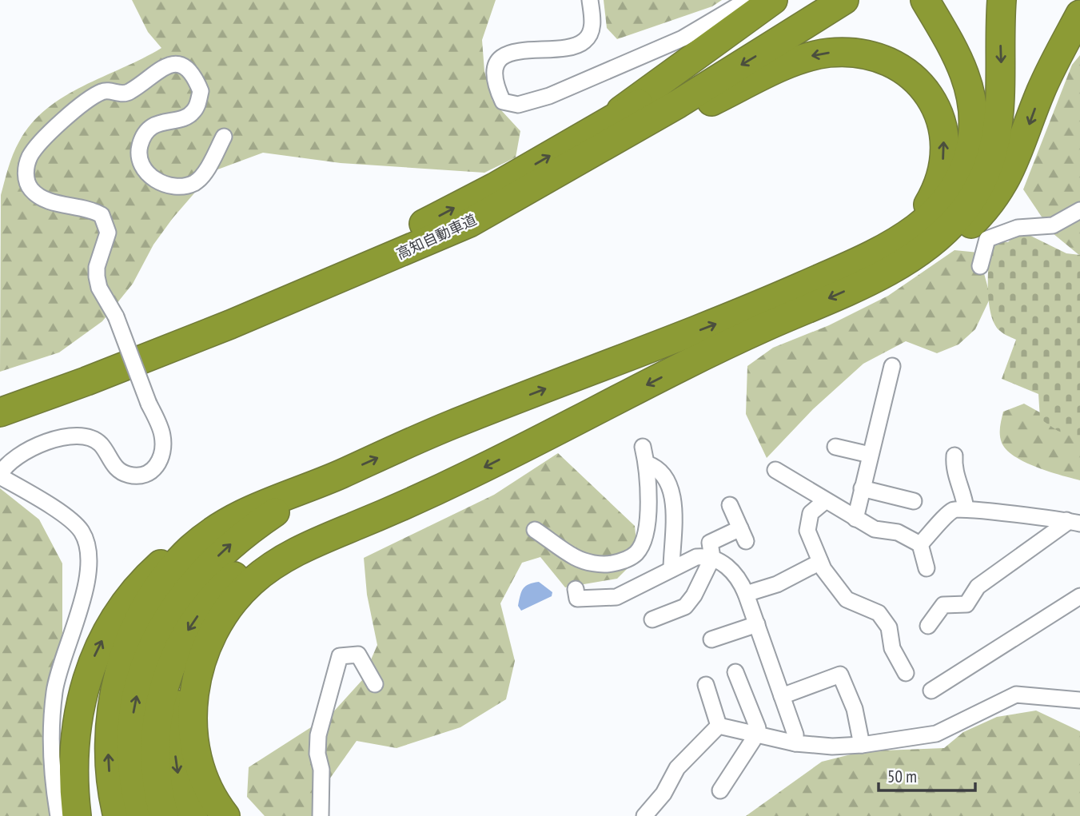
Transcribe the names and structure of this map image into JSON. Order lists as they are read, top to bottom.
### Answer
{
  "streets": {
    "highway": ["高知自動車道"]
  },
  "scale_bar": "50 m"
}
